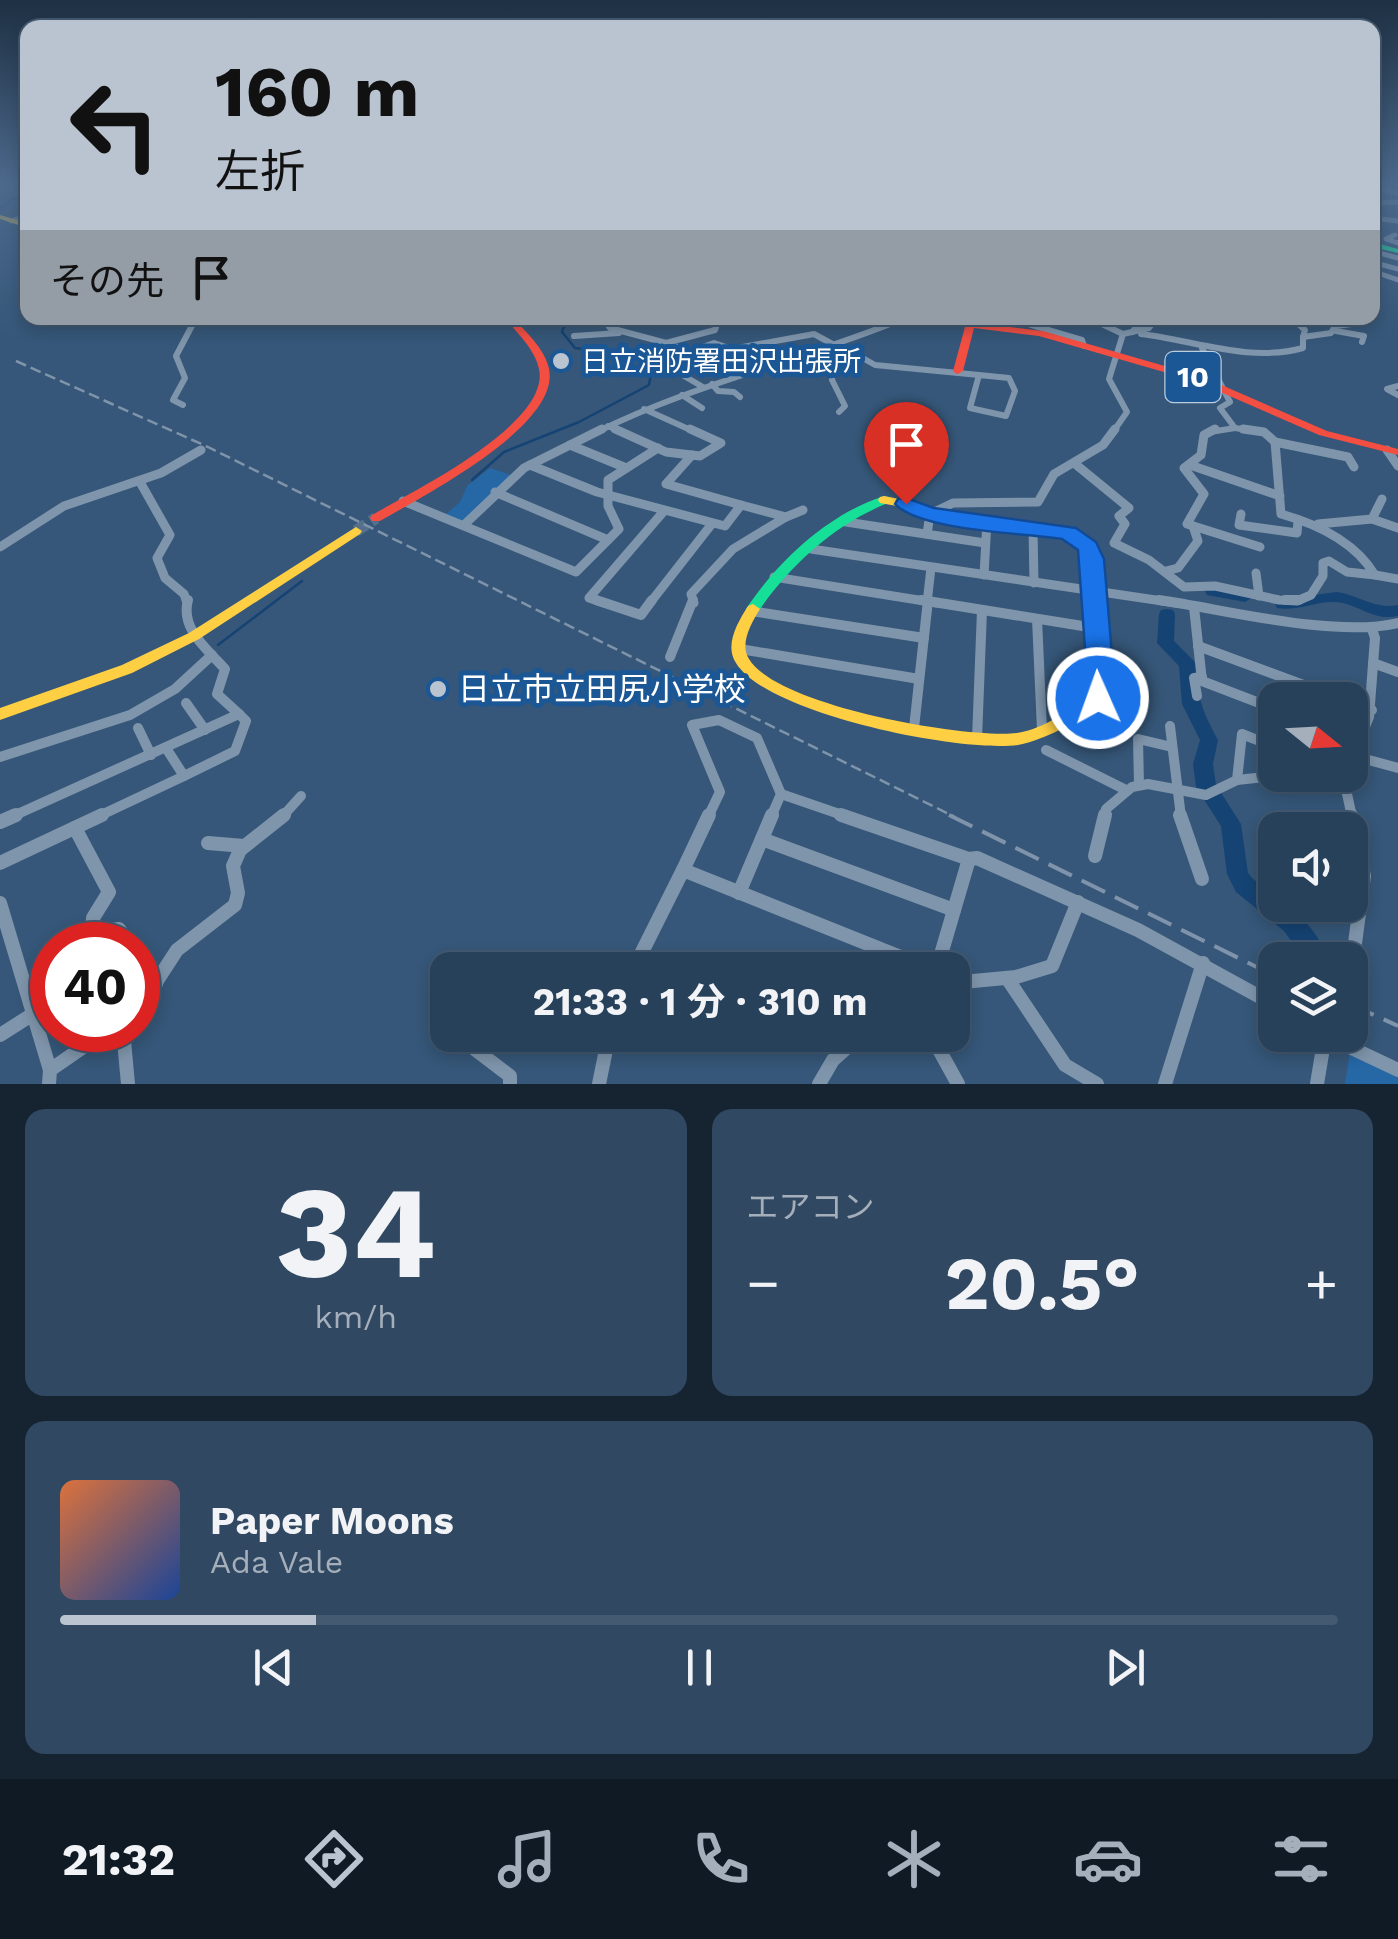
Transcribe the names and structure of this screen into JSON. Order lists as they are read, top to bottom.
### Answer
{
  "streets": {
    "street": ["10"]
  },
  "places": ["日立消防署田沢出張所", "日立市立田尻小学校"],
  "north": "right",
  "page": {
    "turn": ["160 m", "左折"],
    "then": "その先",
    "limit": "40",
    "trip": "21:33 · 1 分 · 310 m",
    "tile": [
      ["34", "km/h"],
      "エアコン"
    ],
    "heat": ["−", "20.5°", "+"],
    "song": ["Paper Moons", "Ada Vale"],
    "tabs": "21:32"
  }
}
